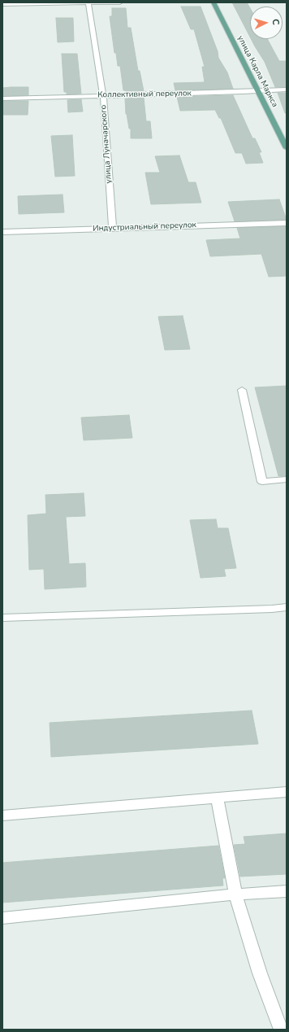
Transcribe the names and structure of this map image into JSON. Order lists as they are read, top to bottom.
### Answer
{
  "streets": {
    "main road": ["улица Карла Маркса"],
    "street": ["Коллективный переулок", "улица Луначарского", "Индустриальный переулок"]
  },
  "crossings": [
    ["улица Карла Маркса", "Коллективный переулок"],
    ["Коллективный переулок", "улица Луначарского"],
    ["улица Луначарского", "Индустриальный переулок"]
  ],
  "north": "right"
}
